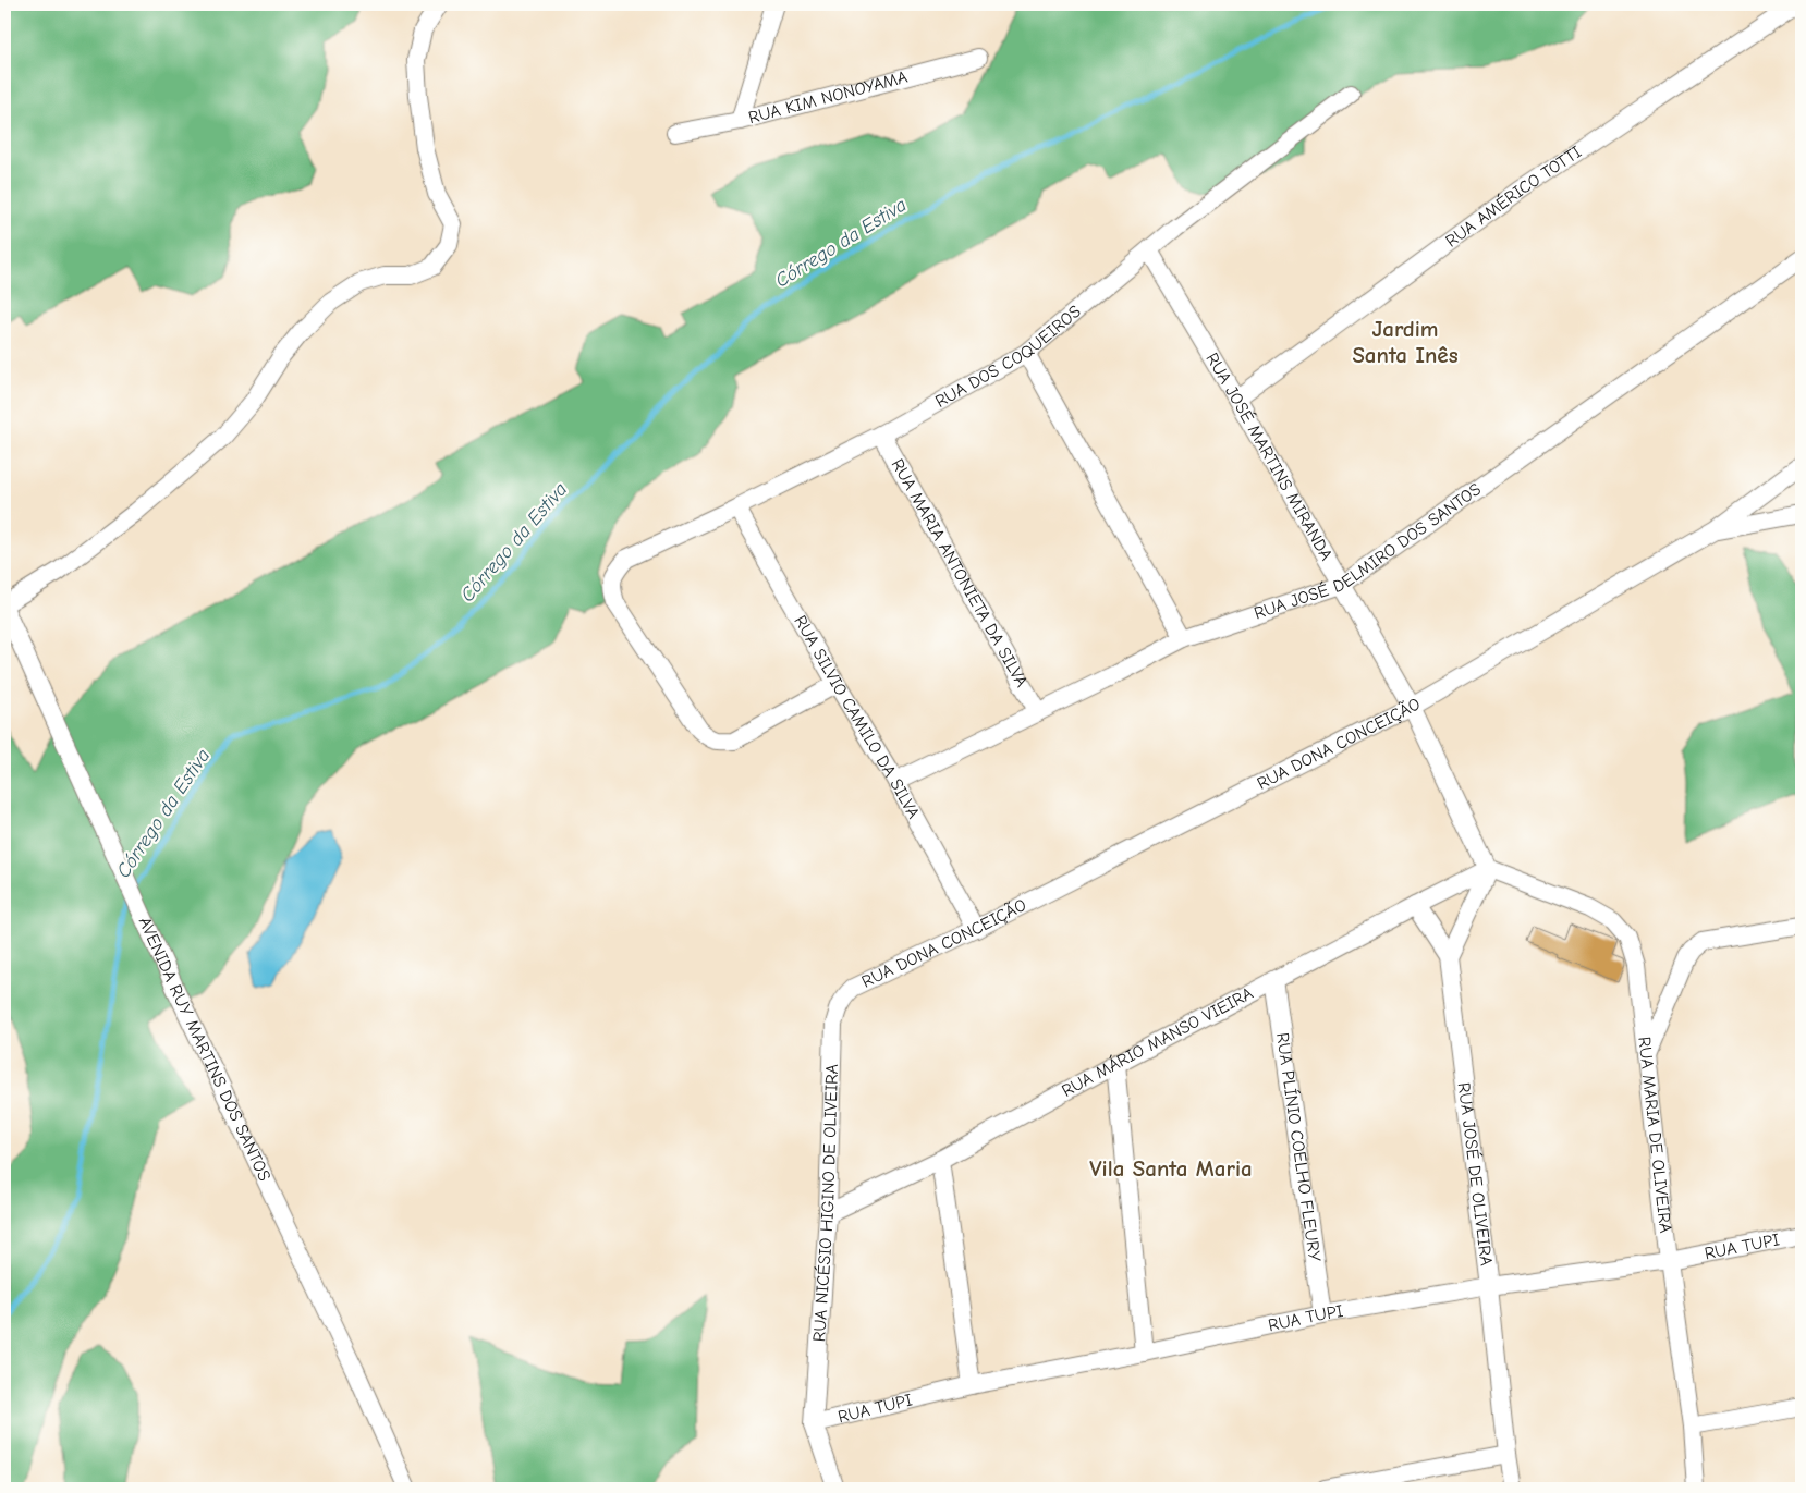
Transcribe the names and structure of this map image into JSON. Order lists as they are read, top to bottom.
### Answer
{
  "streets": {
    "street": [
      "RUA KIM NONOYAMA",
      "RUA AMÉRICO TOTTI",
      "RUA DOS COQUEIROS",
      "RUA JOSÉ MARTINS MIRANDA",
      "RUA JOSÉ DELMIRO DOS SANTOS",
      "RUA MARIA ANTONIETA DA SILVA",
      "RUA SILVIO CAMILO DA SILVA",
      "RUA DONA CONCEIÇÃO",
      "RUA MÁRIO MANSO VIEIRA",
      "AVENIDA RUY MARTINS DOS SANTOS",
      "RUA MARIA DE OLIVEIRA",
      "RUA PLÍNIO COELHO FLEURY",
      "RUA JOSÉ DE OLIVEIRA",
      "RUA NICÉSIO HIGINO DE OLIVEIRA",
      "RUA TUPI"
    ]
  },
  "crossings": [
    ["RUA AMÉRICO TOTTI", "RUA JOSÉ MARTINS MIRANDA"],
    ["RUA DOS COQUEIROS", "RUA JOSÉ MARTINS MIRANDA"],
    ["RUA DOS COQUEIROS", "RUA MARIA ANTONIETA DA SILVA"],
    ["RUA DOS COQUEIROS", "RUA SILVIO CAMILO DA SILVA"],
    ["RUA JOSÉ MARTINS MIRANDA", "RUA JOSÉ DELMIRO DOS SANTOS"],
    ["RUA JOSÉ MARTINS MIRANDA", "RUA DONA CONCEIÇÃO"],
    ["RUA JOSÉ MARTINS MIRANDA", "RUA MÁRIO MANSO VIEIRA"],
    ["RUA JOSÉ MARTINS MIRANDA", "RUA MARIA DE OLIVEIRA"],
    ["RUA JOSÉ DELMIRO DOS SANTOS", "RUA MARIA ANTONIETA DA SILVA"],
    ["RUA JOSÉ DELMIRO DOS SANTOS", "RUA SILVIO CAMILO DA SILVA"],
    ["RUA SILVIO CAMILO DA SILVA", "RUA DONA CONCEIÇÃO"],
    ["RUA DONA CONCEIÇÃO", "RUA NICÉSIO HIGINO DE OLIVEIRA"],
    ["RUA MÁRIO MANSO VIEIRA", "RUA MARIA DE OLIVEIRA"],
    ["RUA MÁRIO MANSO VIEIRA", "RUA PLÍNIO COELHO FLEURY"],
    ["RUA MÁRIO MANSO VIEIRA", "RUA NICÉSIO HIGINO DE OLIVEIRA"],
    ["RUA MARIA DE OLIVEIRA", "RUA TUPI"],
    ["RUA PLÍNIO COELHO FLEURY", "RUA TUPI"],
    ["RUA JOSÉ DE OLIVEIRA", "RUA TUPI"],
    ["RUA NICÉSIO HIGINO DE OLIVEIRA", "RUA TUPI"]
  ],
  "districts": ["Jardim Santa Inês", "Vila Santa Maria"],
  "water": ["Córrego da Estiva"]
}
